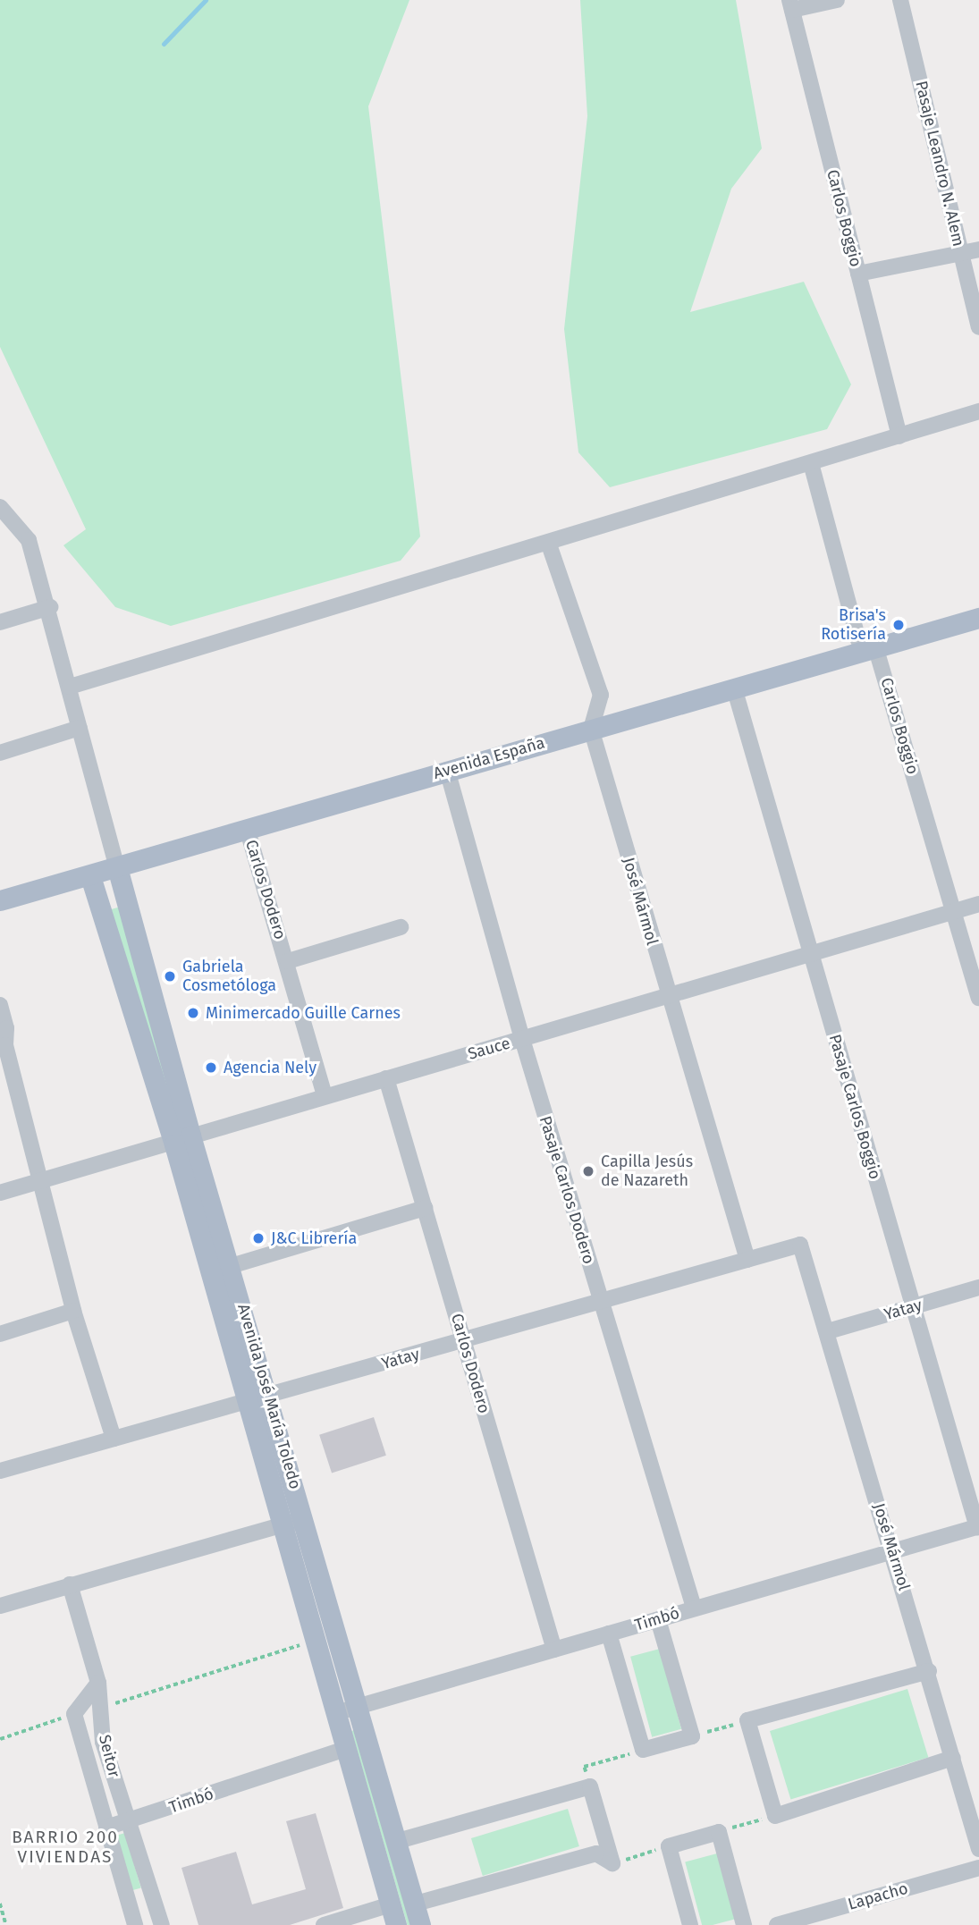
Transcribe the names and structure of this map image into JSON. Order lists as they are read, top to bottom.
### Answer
{
  "streets": {
    "main road": ["Avenida España", "Avenida José María Toledo"],
    "street": [
      "Pasaje Leandro N. Alem",
      "Carlos Boggio",
      "Carlos Dodero",
      "José Mármol",
      "Sauce",
      "Pasaje Carlos Boggio",
      "Pasaje Carlos Dodero",
      "Yatay",
      "Timbó",
      "Seitor",
      "Lapacho"
    ]
  },
  "crossings": [
    ["Carlos Boggio", "Avenida España"],
    ["Carlos Boggio", "Sauce"],
    ["Avenida España", "Carlos Dodero"],
    ["Avenida España", "José Mármol"],
    ["Avenida España", "Pasaje Carlos Boggio"],
    ["Avenida España", "Pasaje Carlos Dodero"],
    ["Avenida España", "Avenida José María Toledo"],
    ["Carlos Dodero", "Sauce"],
    ["Carlos Dodero", "Yatay"],
    ["Carlos Dodero", "Timbó"],
    ["José Mármol", "Sauce"],
    ["José Mármol", "Yatay"],
    ["José Mármol", "Timbó"],
    ["Sauce", "Pasaje Carlos Boggio"],
    ["Sauce", "Pasaje Carlos Dodero"],
    ["Sauce", "Avenida José María Toledo"],
    ["Pasaje Carlos Boggio", "Yatay"],
    ["Pasaje Carlos Boggio", "Timbó"],
    ["Pasaje Carlos Dodero", "Yatay"],
    ["Pasaje Carlos Dodero", "Timbó"],
    ["Yatay", "Avenida José María Toledo"],
    ["Avenida José María Toledo", "Timbó"],
    ["Timbó", "Seitor"]
  ],
  "districts": ["BARRIO 200 VIVIENDAS"],
  "places": [
    "Brisa's Rotisería",
    "Gabriela Cosmetóloga",
    "Minimercado Guille Carnes",
    "Agencia Nely",
    "Capilla Jesús de Nazareth",
    "J&C Librería"
  ]
}
